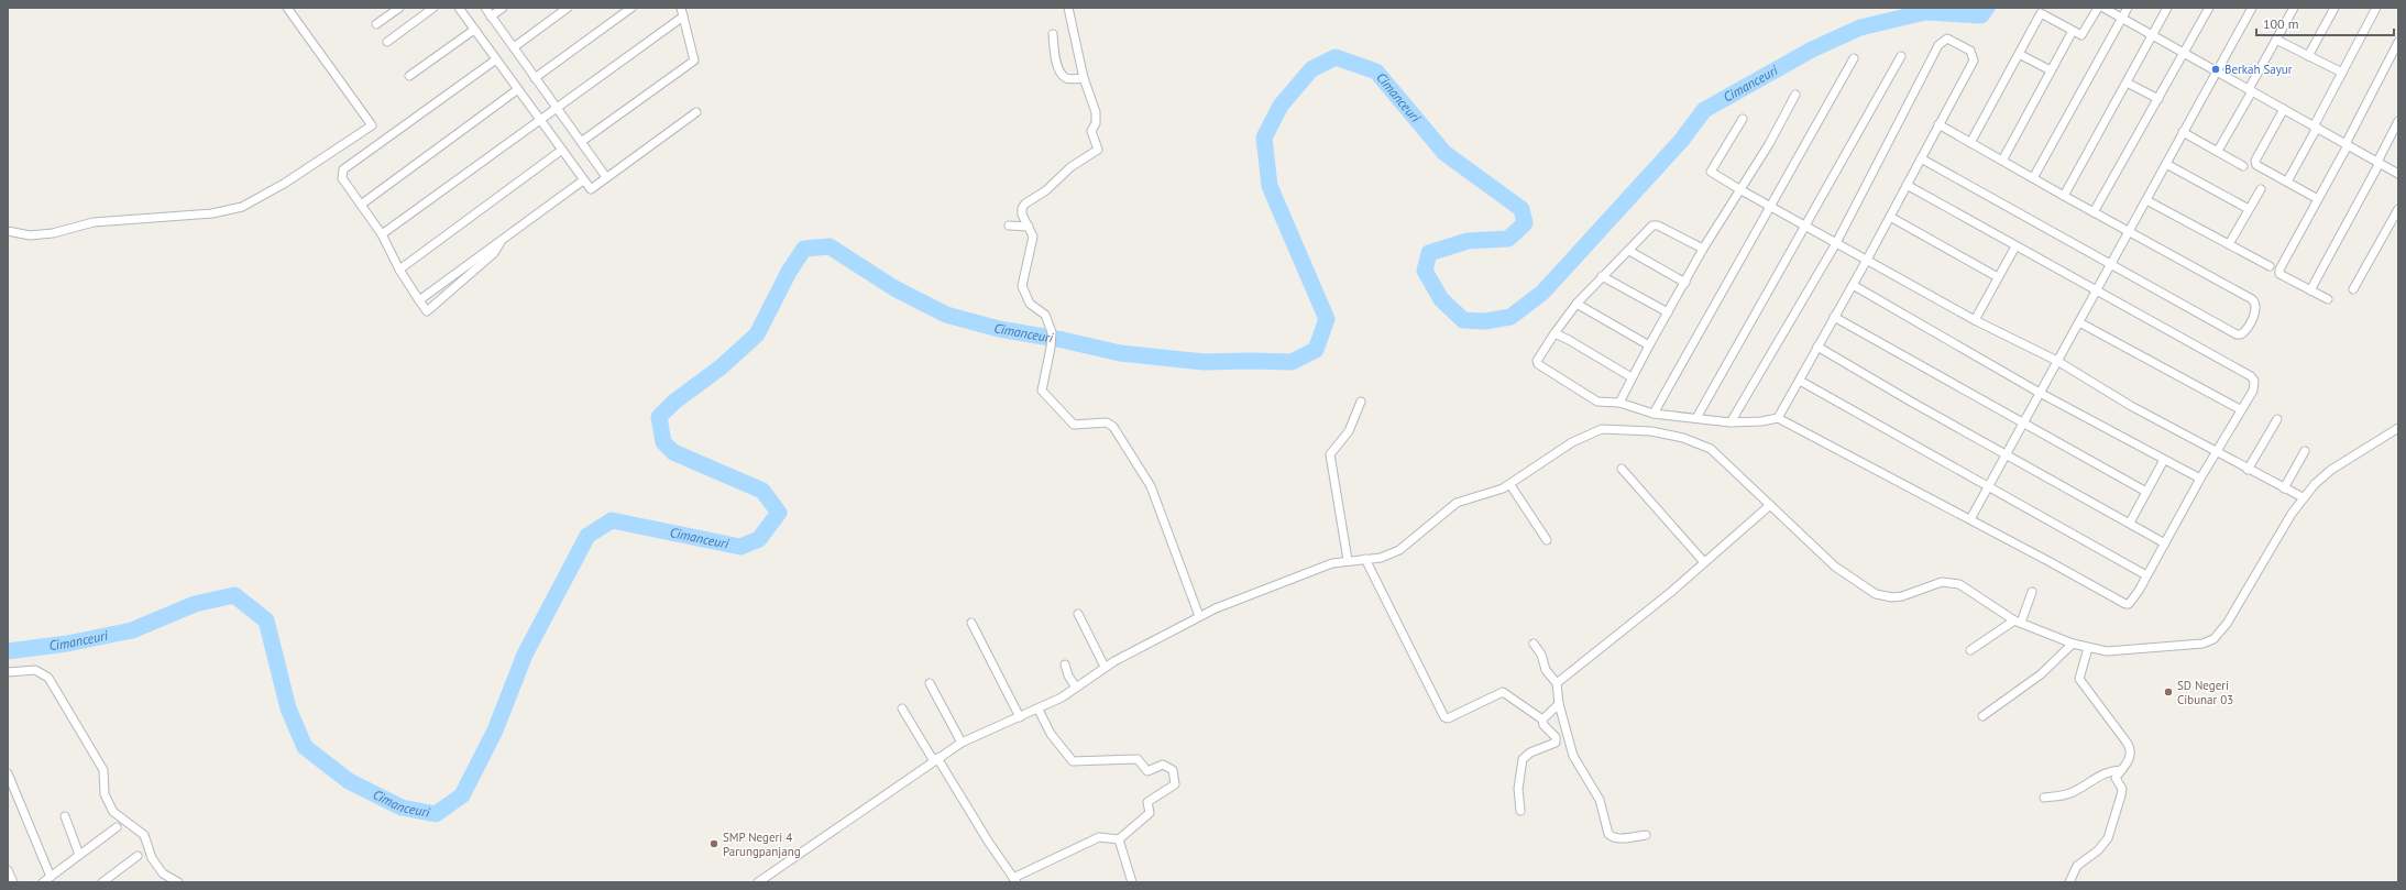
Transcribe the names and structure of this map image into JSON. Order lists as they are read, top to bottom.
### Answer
{
  "water": ["Cimanceuri"],
  "places": ["Berkah Sayur", "SD Negeri Cibunar 03", "SMP Negeri 4 Parungpanjang"],
  "scale_bar": "100 m"
}
